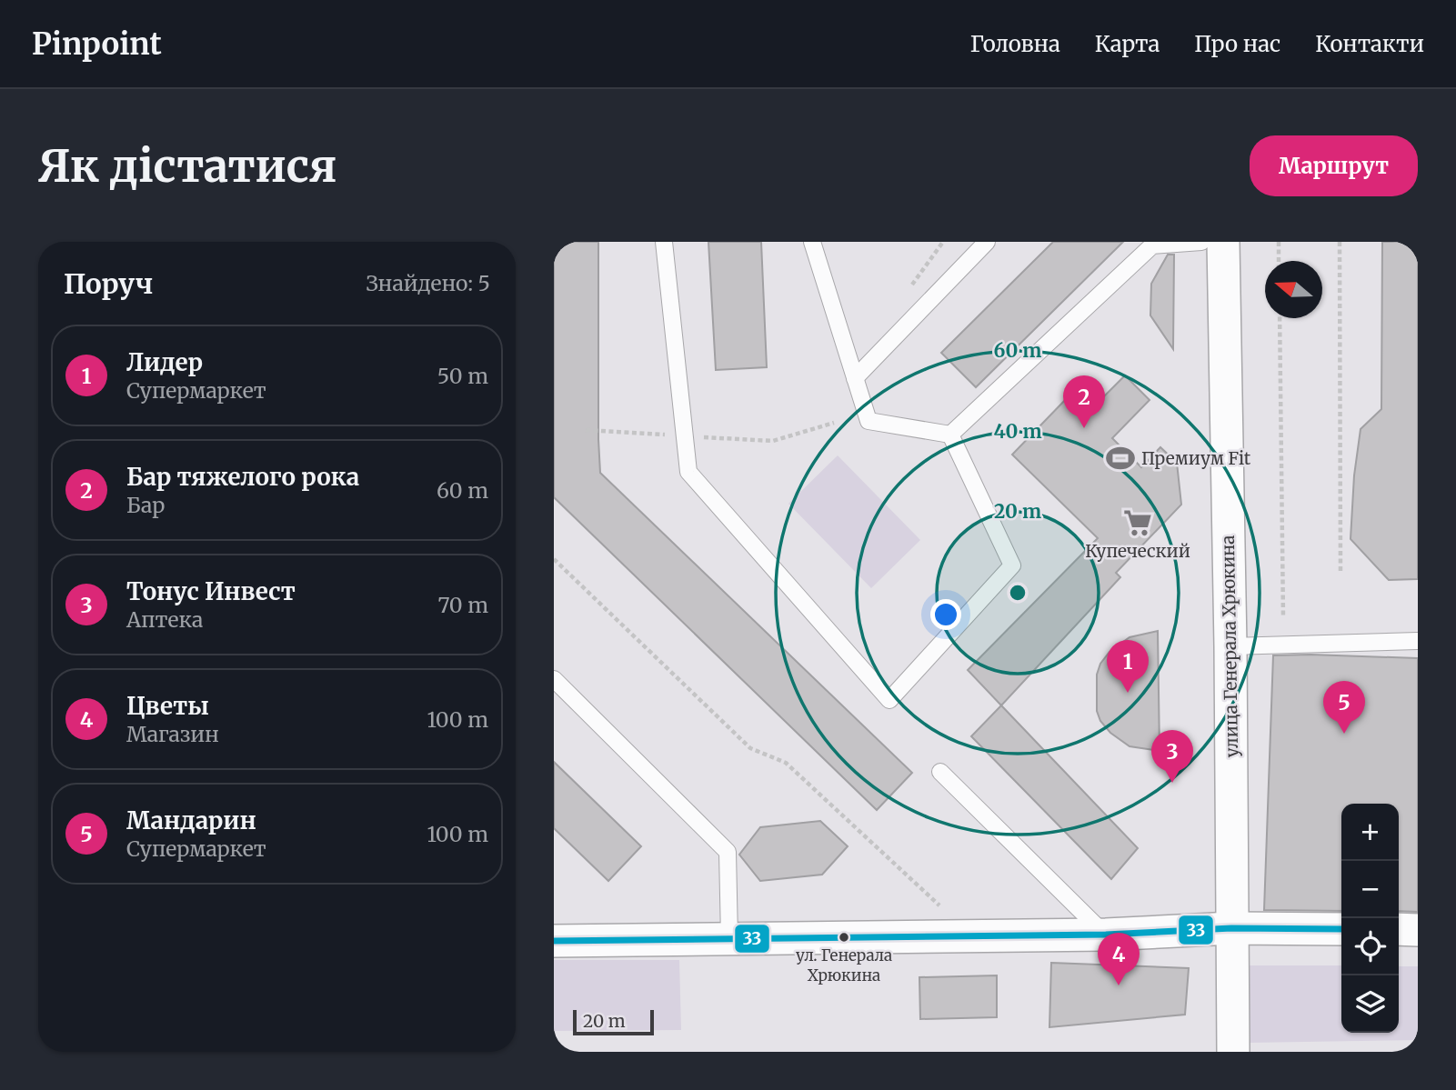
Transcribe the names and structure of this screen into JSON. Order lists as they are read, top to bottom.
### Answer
{
  "streets": {
    "street": ["улица Генерала Хрюкина"]
  },
  "places": {
    "sports": ["Премиум Fit"],
    "supermarket": ["Купеческий"],
    "other": ["ул. Генерала Хрюкина"]
  },
  "lines": ["transit line 33"],
  "scale_bar": "20 m",
  "north": "left",
  "page": {
    "header": "Pinpoint",
    "nav": [
      "Головна",
      "Карта",
      "Про нас",
      "Контакти"
    ],
    "buttons": "Маршрут",
    "title": "Як дістатися",
    "heading": ["Поруч", "Знайдено: 5"],
    "list": [
      {
        "mark": "1",
        "name": "Лидер",
        "note": "Супермаркет",
        "value": "50 m"
      },
      {
        "mark": "2",
        "name": "Бар тяжелого рока",
        "note": "Бар",
        "value": "60 m"
      },
      {
        "mark": "3",
        "name": "Тонус Инвест",
        "note": "Аптека",
        "value": "70 m"
      },
      {
        "mark": "4",
        "name": "Цветы",
        "note": "Магазин",
        "value": "100 m"
      },
      {
        "mark": "5",
        "name": "Мандарин",
        "note": "Супермаркет",
        "value": "100 m"
      }
    ],
    "pins": [
      "2",
      "1",
      "5",
      "3",
      "4"
    ],
    "map_buttons": ["+", "−"],
    "scale": "20 m"
  },
  "rings": ["60 m", "40 m", "20 m"]
}
